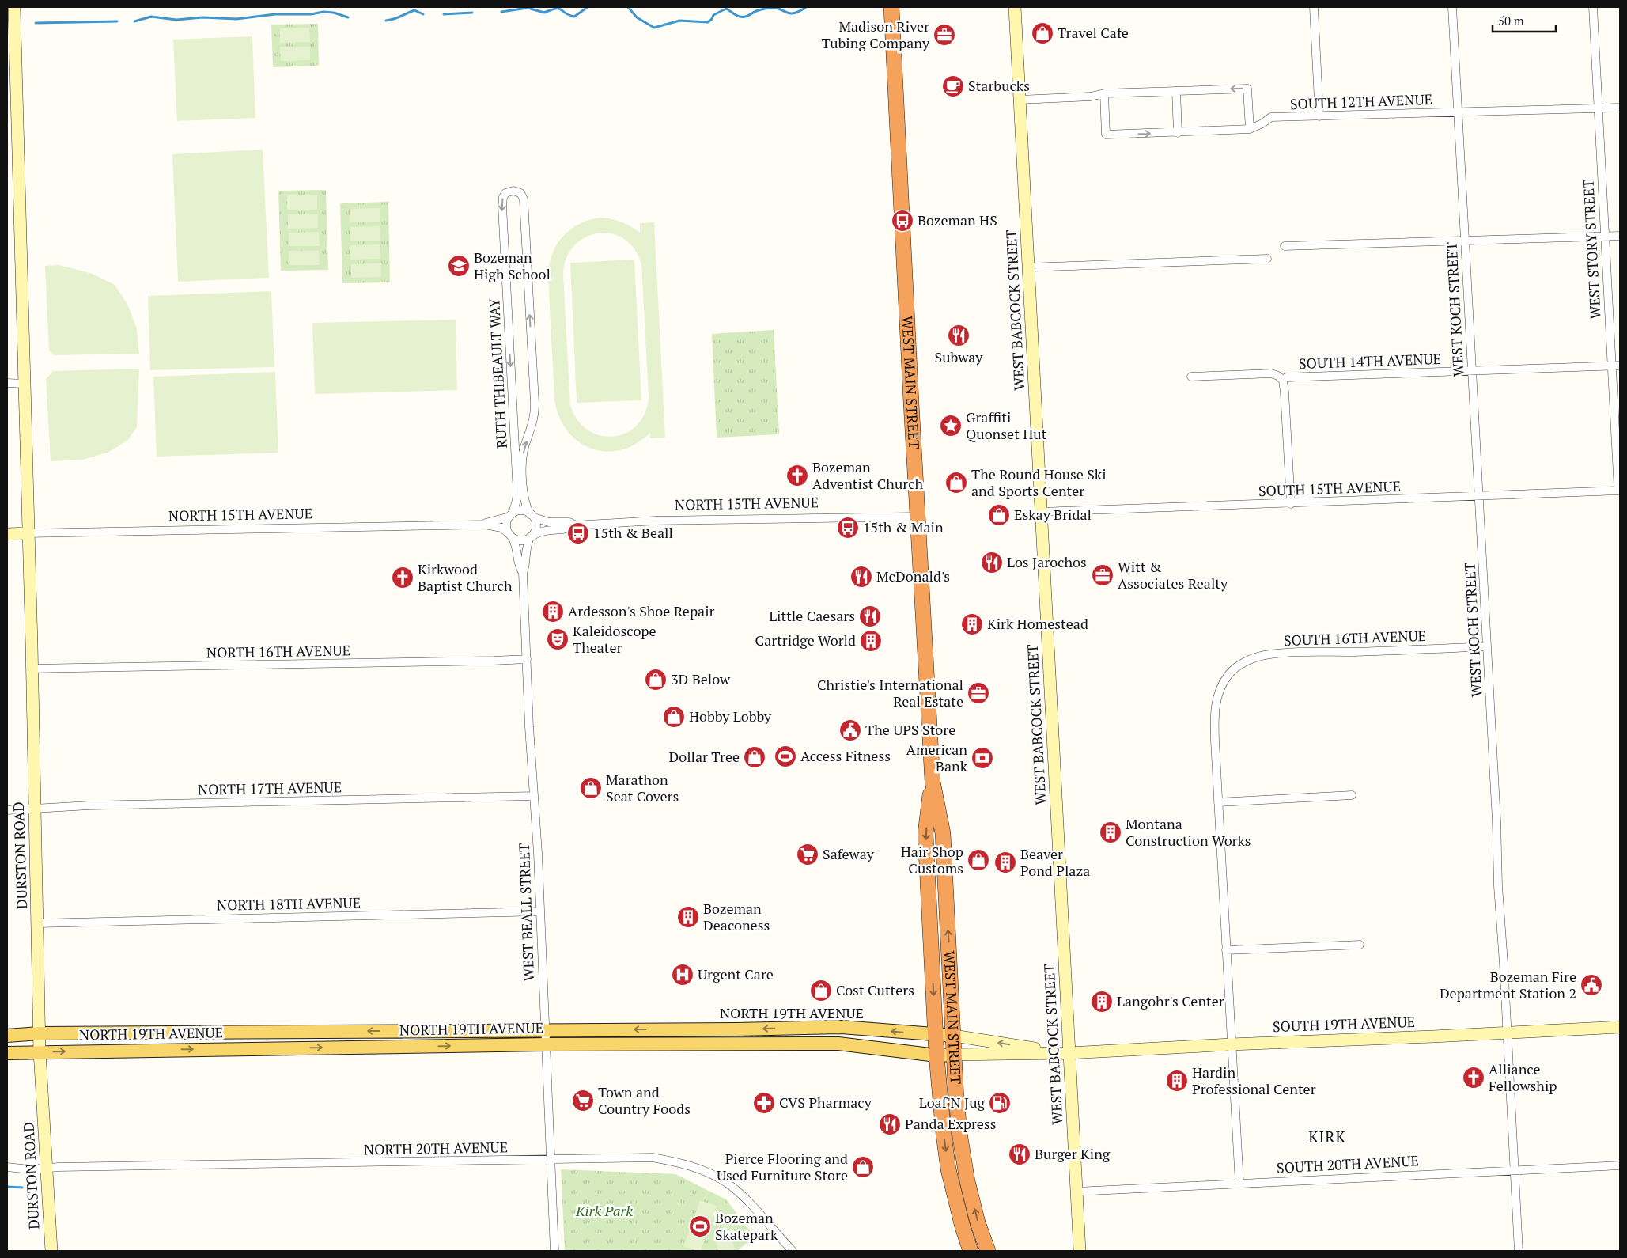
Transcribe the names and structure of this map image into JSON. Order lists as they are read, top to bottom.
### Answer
{
  "streets": {
    "highway": ["WEST MAIN STREET"],
    "main road": [
      "WEST BABCOCK STREET",
      "NORTH 15TH AVENUE",
      "DURSTON ROAD",
      "NORTH 19TH AVENUE",
      "SOUTH 19TH AVENUE"
    ],
    "street": [
      "SOUTH 12TH AVENUE",
      "WEST STORY STREET",
      "WEST KOCH STREET",
      "SOUTH 14TH AVENUE",
      "RUTH THIBEAULT WAY",
      "SOUTH 15TH AVENUE",
      "SOUTH 16TH AVENUE",
      "NORTH 16TH AVENUE",
      "NORTH 17TH AVENUE",
      "NORTH 18TH AVENUE",
      "WEST BEALL STREET",
      "NORTH 20TH AVENUE",
      "SOUTH 20TH AVENUE"
    ]
  },
  "crossings": [
    ["SOUTH 12TH AVENUE", "WEST STORY STREET"],
    ["SOUTH 12TH AVENUE", "WEST KOCH STREET"],
    ["WEST STORY STREET", "SOUTH 14TH AVENUE"],
    ["WEST STORY STREET", "SOUTH 15TH AVENUE"],
    ["WEST KOCH STREET", "SOUTH 14TH AVENUE"],
    ["WEST KOCH STREET", "SOUTH 15TH AVENUE"],
    ["WEST KOCH STREET", "SOUTH 16TH AVENUE"],
    ["WEST KOCH STREET", "SOUTH 19TH AVENUE"],
    ["WEST KOCH STREET", "SOUTH 20TH AVENUE"],
    ["WEST BABCOCK STREET", "SOUTH 15TH AVENUE"],
    ["WEST BABCOCK STREET", "SOUTH 19TH AVENUE"],
    ["WEST BABCOCK STREET", "SOUTH 20TH AVENUE"],
    ["RUTH THIBEAULT WAY", "NORTH 15TH AVENUE"],
    ["RUTH THIBEAULT WAY", "WEST BEALL STREET"],
    ["WEST MAIN STREET", "NORTH 15TH AVENUE"],
    ["WEST MAIN STREET", "NORTH 19TH AVENUE"],
    ["WEST MAIN STREET", "SOUTH 19TH AVENUE"],
    ["NORTH 15TH AVENUE", "DURSTON ROAD"],
    ["NORTH 15TH AVENUE", "WEST BEALL STREET"],
    ["NORTH 16TH AVENUE", "DURSTON ROAD"],
    ["NORTH 16TH AVENUE", "WEST BEALL STREET"],
    ["NORTH 17TH AVENUE", "DURSTON ROAD"],
    ["NORTH 17TH AVENUE", "WEST BEALL STREET"],
    ["DURSTON ROAD", "NORTH 18TH AVENUE"],
    ["DURSTON ROAD", "NORTH 19TH AVENUE"],
    ["DURSTON ROAD", "NORTH 20TH AVENUE"],
    ["NORTH 18TH AVENUE", "WEST BEALL STREET"],
    ["WEST BEALL STREET", "NORTH 19TH AVENUE"],
    ["WEST BEALL STREET", "NORTH 20TH AVENUE"],
    ["NORTH 19TH AVENUE", "SOUTH 19TH AVENUE"]
  ],
  "districts": ["KIRK"],
  "parks": ["Kirk Park"],
  "places": {
    "shop": [
      "Travel Cafe",
      "The Round House Ski and Sports Center",
      "Eskay Bridal",
      "3D Below",
      "Hobby Lobby",
      "Dollar Tree",
      "Marathon Seat Covers",
      "Hair Shop Customs",
      "Cost Cutters",
      "Pierce Flooring and Used Furniture Store"
    ],
    "office": ["Madison River Tubing Company", "Witt & Associates Realty", "Christie's International Real Estate"],
    "cafe": ["Starbucks"],
    "bus stop": ["Bozeman HS", "15th & Main", "15th & Beall"],
    "school or university": ["Bozeman High School"],
    "restaurant": [
      "Subway",
      "Los Jarochos",
      "McDonald's",
      "Little Caesars",
      "Panda Express",
      "Burger King"
    ],
    "place": ["Graffiti Quonset Hut"],
    "church": ["Bozeman Adventist Church", "Kirkwood Baptist Church", "Alliance Fellowship"],
    "building": [
      "Ardesson's Shoe Repair",
      "Kirk Homestead",
      "Cartridge World",
      "Montana Construction Works",
      "Beaver Pond Plaza",
      "Bozeman Deaconess",
      "Langohr's Center",
      "Hardin Professional Center"
    ],
    "theatre": ["Kaleidoscope Theater"],
    "public building": ["The UPS Store", "Bozeman Fire Department Station 2"],
    "sports": ["Access Fitness", "Bozeman Skatepark"],
    "bank": ["American Bank"],
    "supermarket": ["Safeway", "Town and Country Foods"],
    "hospital": ["Urgent Care"],
    "pharmacy": ["CVS Pharmacy"],
    "fuel station": ["Loaf'N Jug"]
  },
  "scale_bar": "50 m"
}
